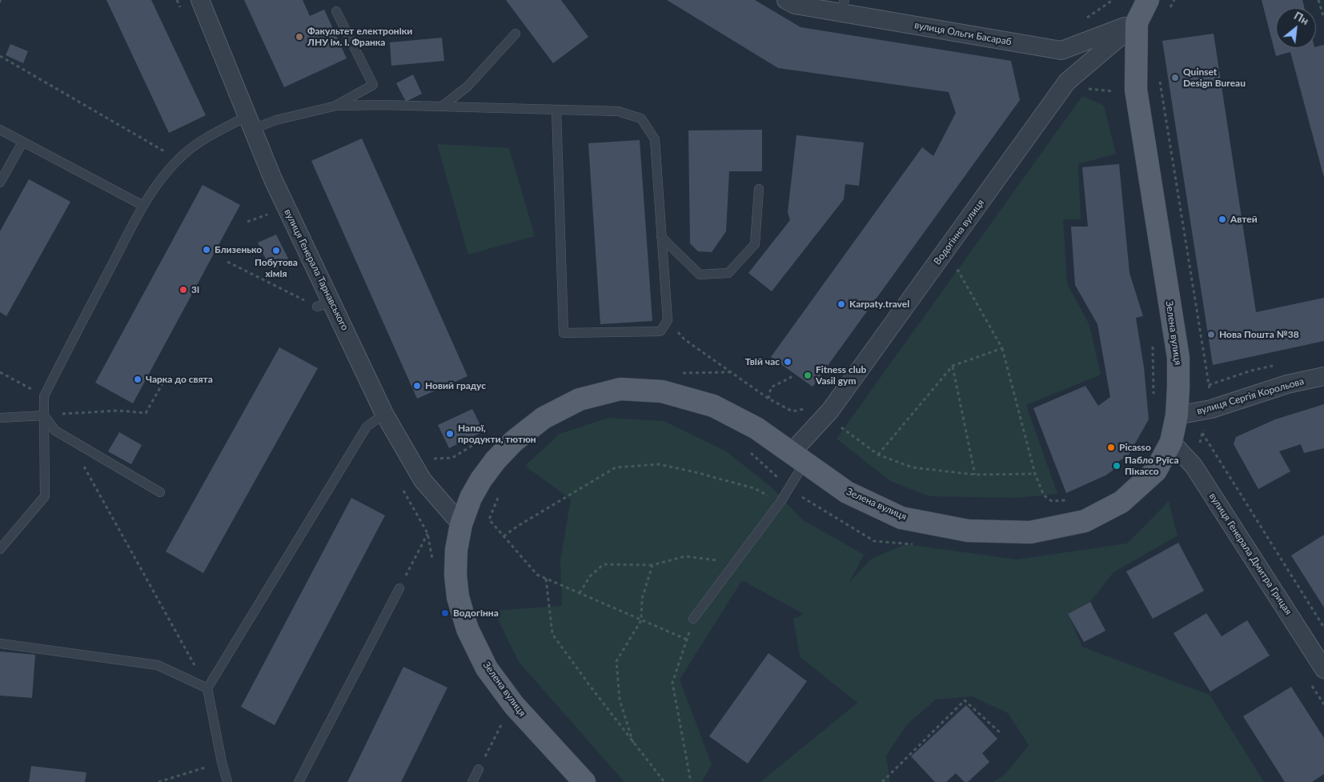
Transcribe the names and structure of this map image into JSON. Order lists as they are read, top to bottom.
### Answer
{
  "streets": {
    "main road": ["Зелена вулиця"],
    "street": [
      "вулиця Ольги Басараб",
      "Водогінна вулиця",
      "вулиця Генерала Тарнавського",
      "вулиця Сергія Корольова",
      "вулиця Генерала Дмитра Грицая"
    ]
  },
  "crossings": [
    ["вулиця Ольги Басараб", "Водогінна вулиця"],
    ["вулиця Ольги Басараб", "Зелена вулиця"],
    ["Водогінна вулиця", "Зелена вулиця"],
    ["вулиця Генерала Тарнавського", "Зелена вулиця"],
    ["Зелена вулиця", "вулиця Сергія Корольова"],
    ["Зелена вулиця", "вулиця Генерала Дмитра Грицая"]
  ],
  "places": [
    "Факультет електроніки ЛНУ ім. І. Франка",
    "Quinset Design Bureau",
    "Автей",
    "Близенько",
    "Побутова хімія",
    "3і",
    "Karpaty.travel",
    "Нова Пошта №38",
    "Твій час",
    "Fitness club Vasil gym",
    "Чарка до свята",
    "Новий градус",
    "Напої, продукти, тютюн",
    "Picasso",
    "Пабло Руїса Пікассо",
    "Водогінна"
  ],
  "north": "top right"
}
